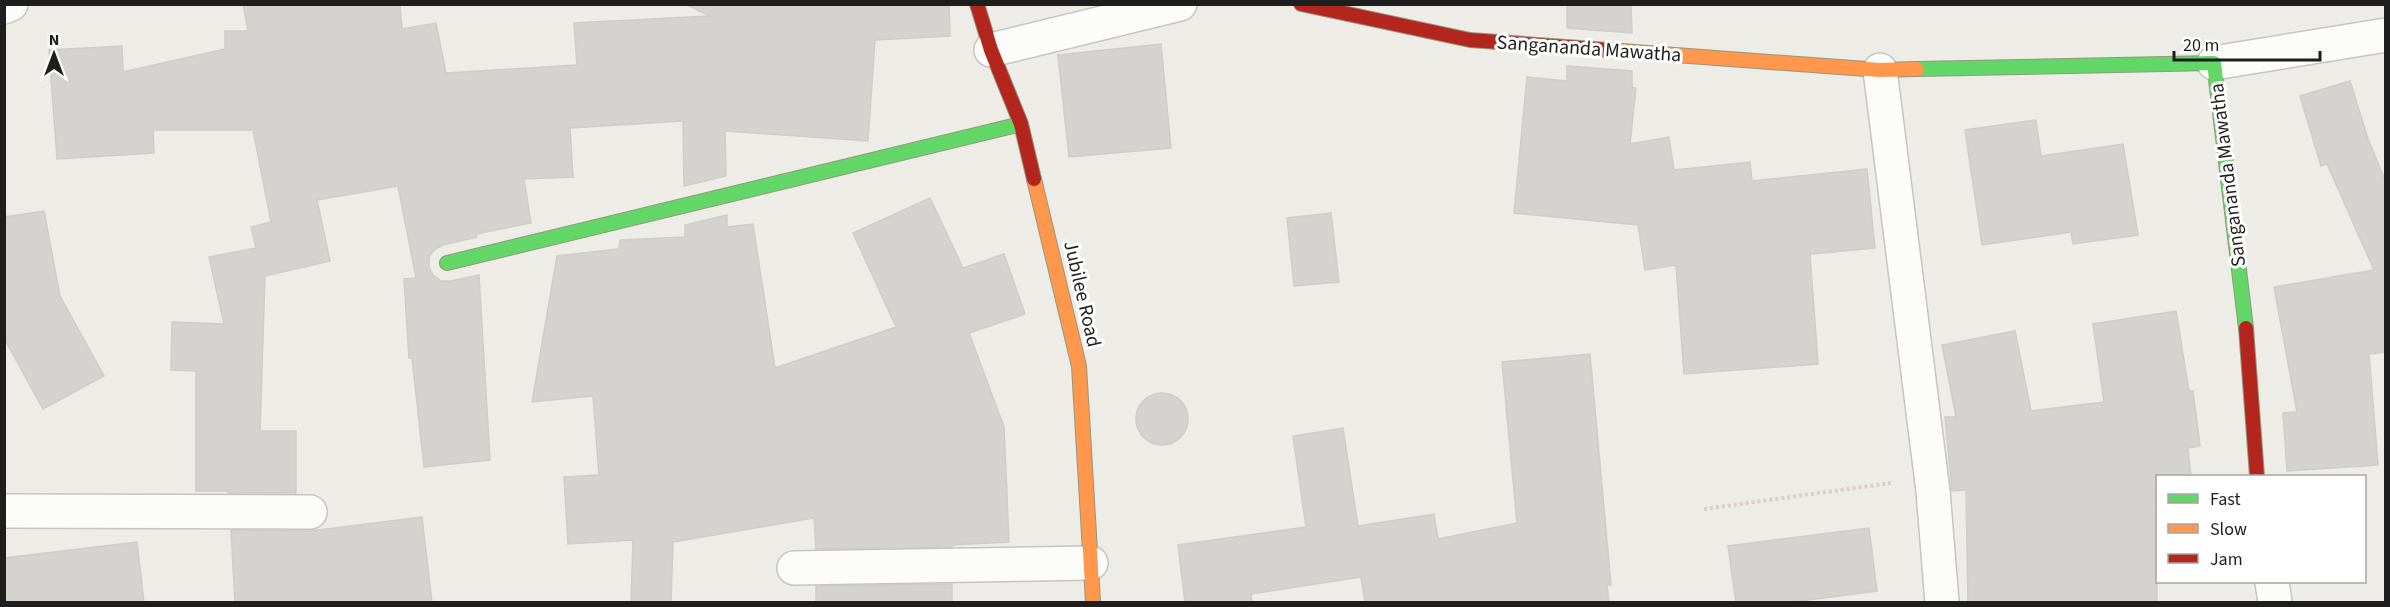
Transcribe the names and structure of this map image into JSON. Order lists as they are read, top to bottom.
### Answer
{
  "streets": {
    "street": ["Sangananda Mawatha", "Jubilee Road"]
  },
  "legend": ["Fast", "Slow", "Jam"],
  "scale_bar": "20 m",
  "north": "top"
}
